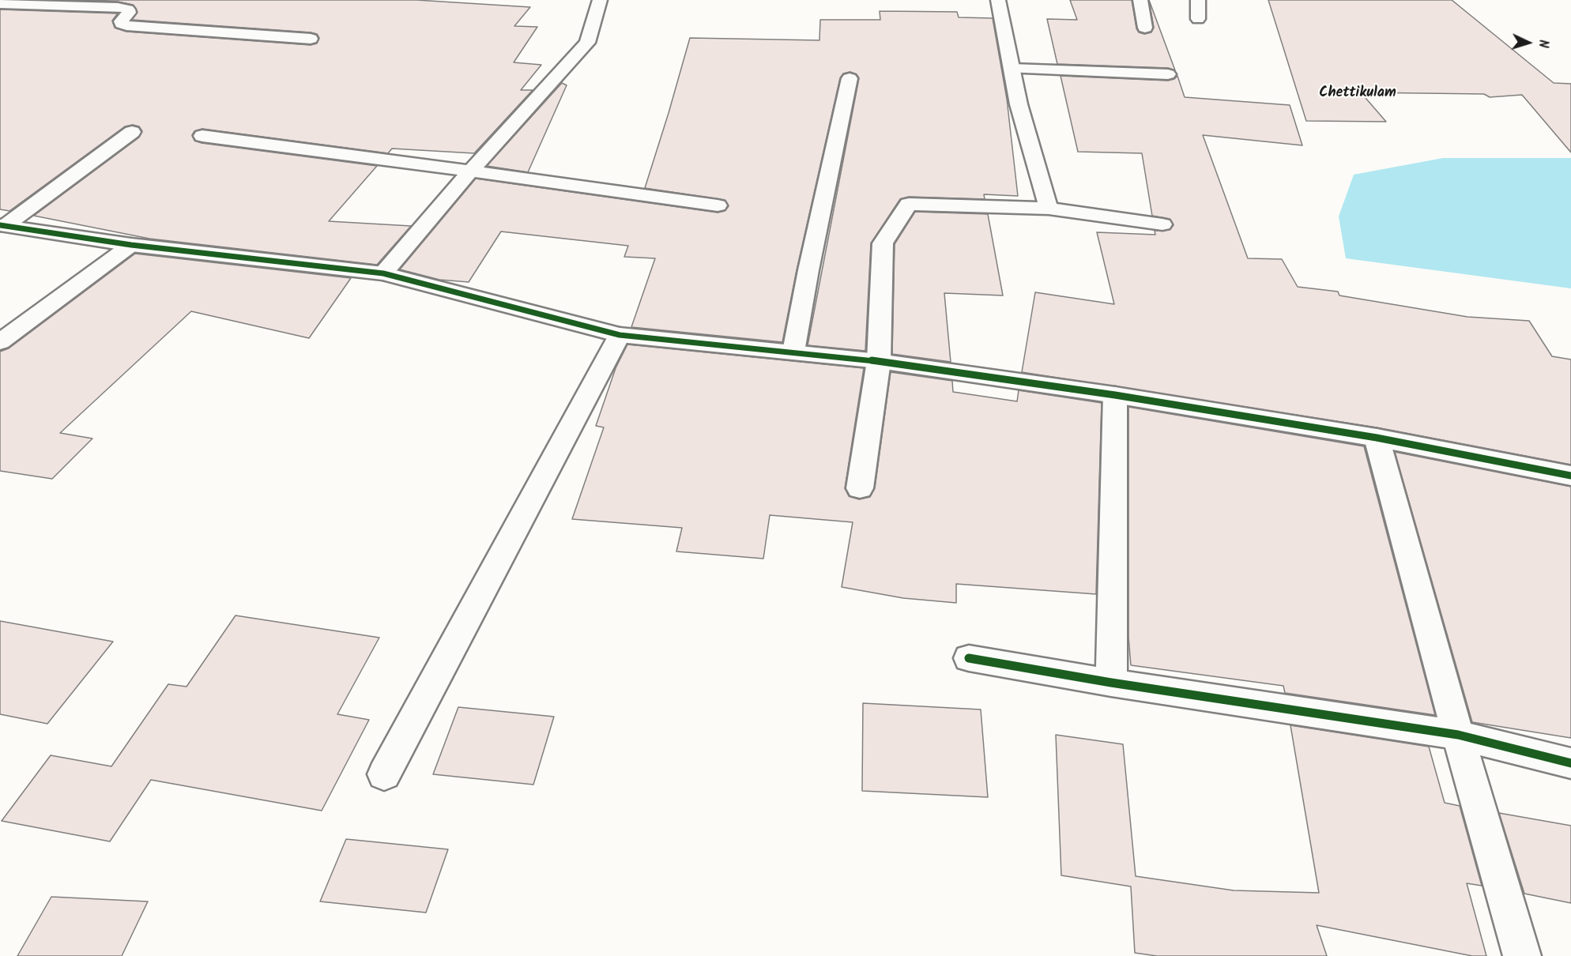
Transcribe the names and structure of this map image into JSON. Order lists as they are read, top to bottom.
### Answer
{
  "districts": ["Chettikulam"],
  "north": "right"
}
